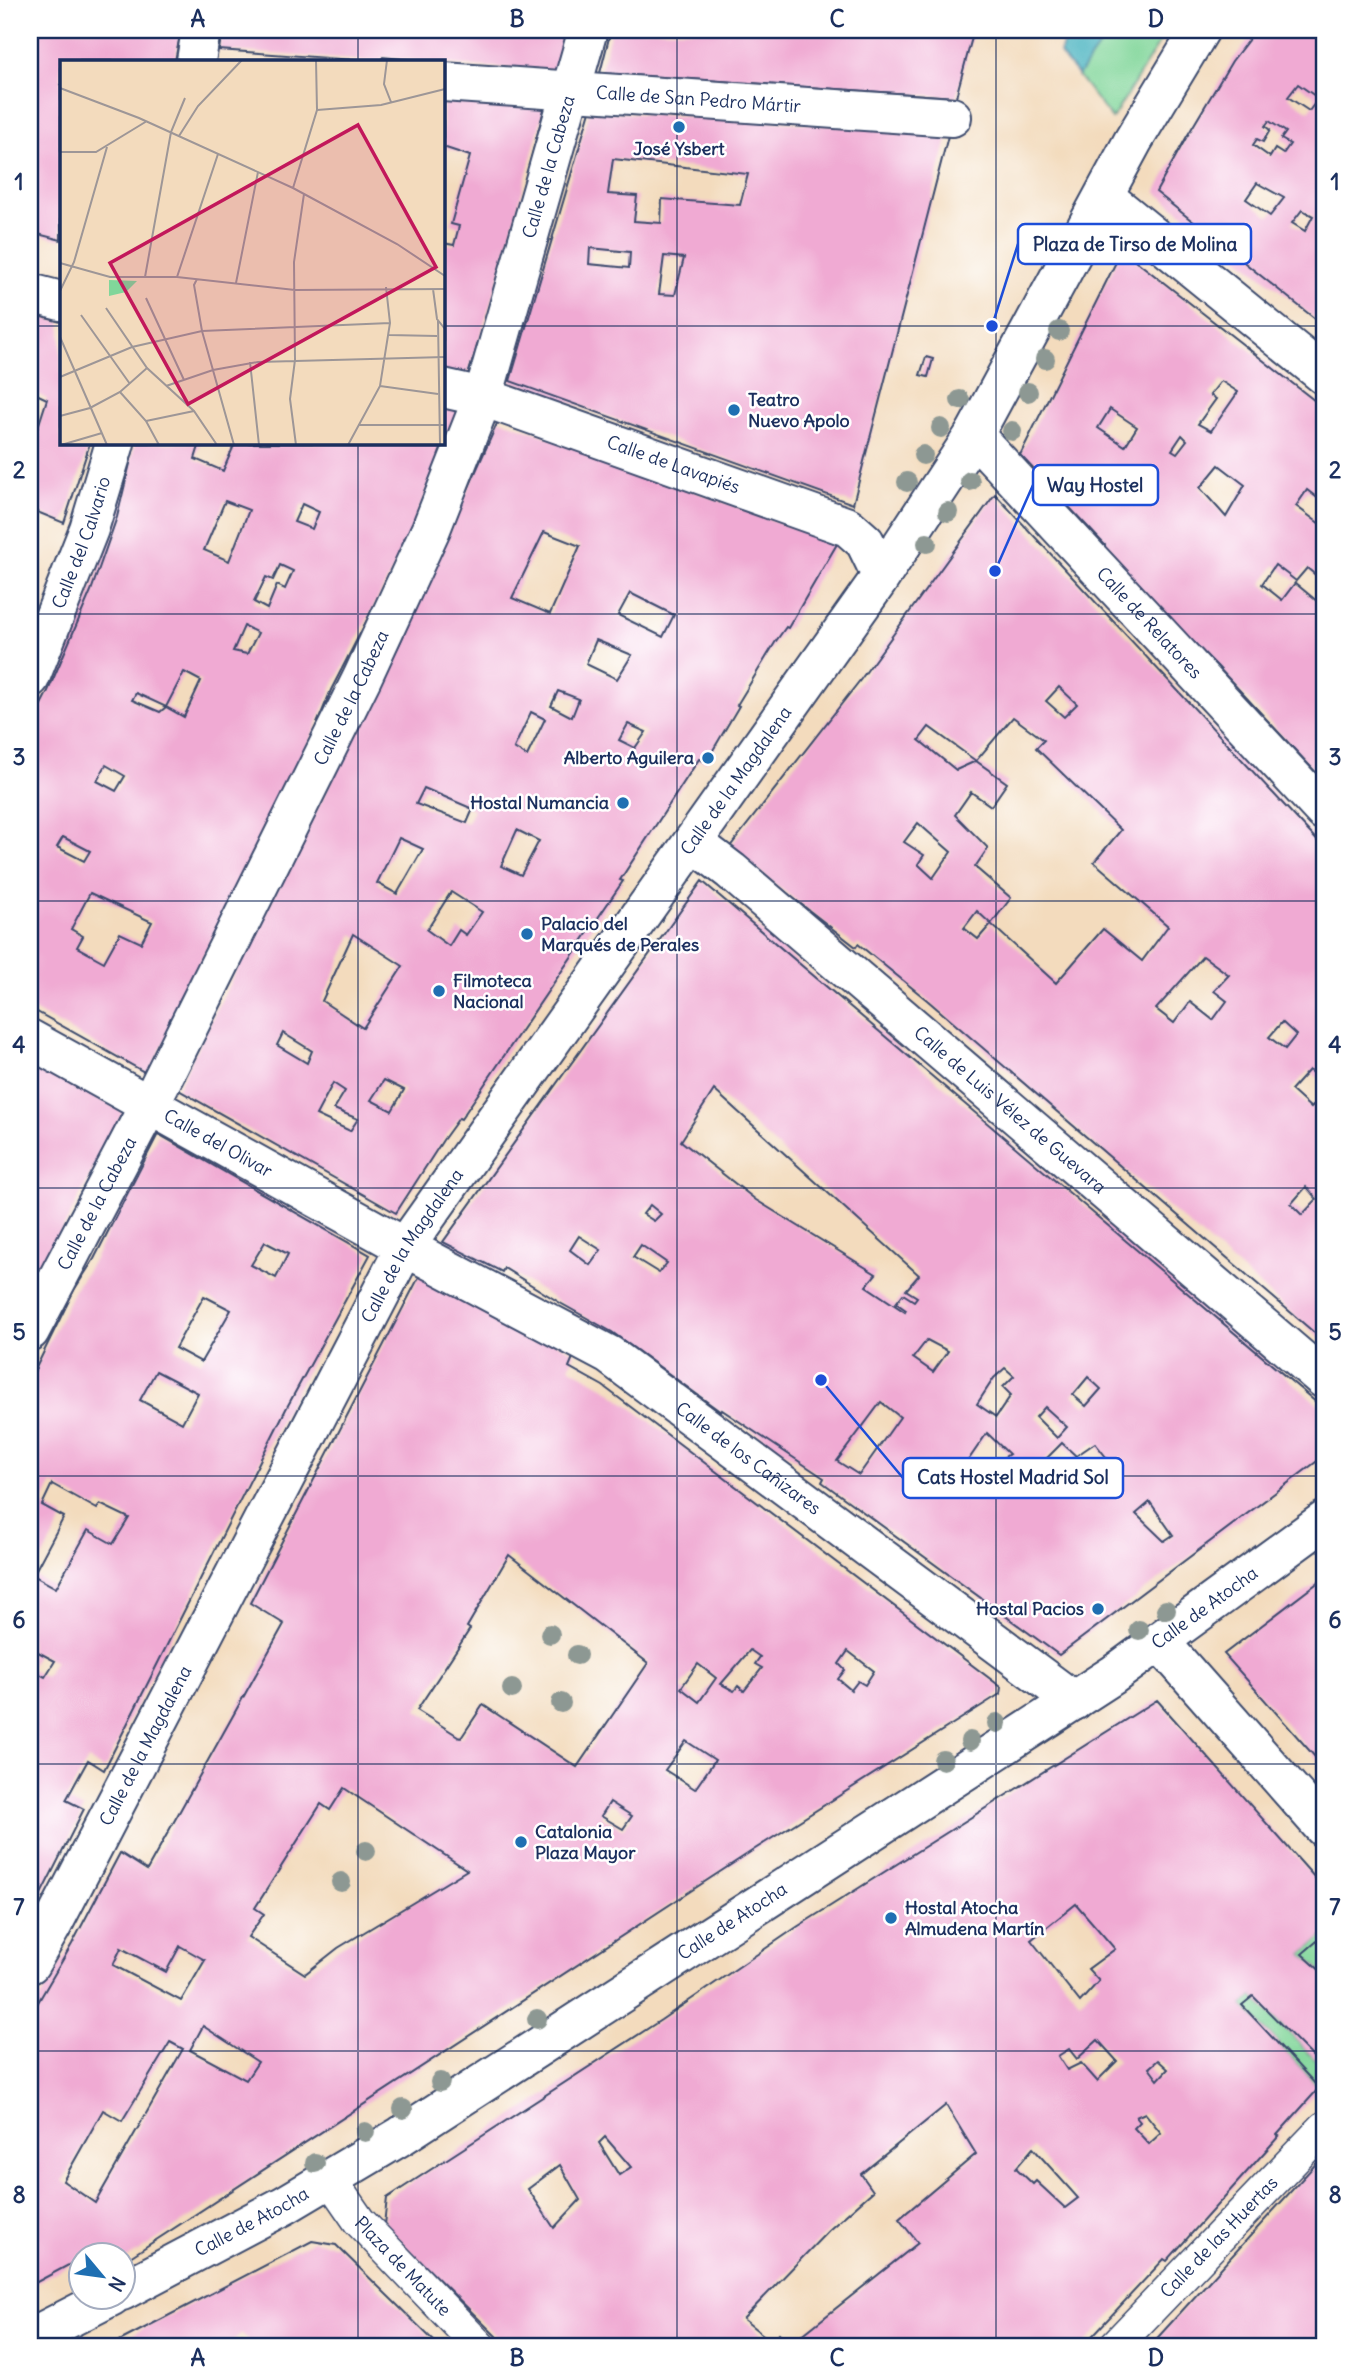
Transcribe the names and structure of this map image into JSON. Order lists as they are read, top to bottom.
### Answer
{
  "streets": {
    "street": [
      "Calle de San Pedro Mártir",
      "Calle de la Cabeza",
      "Calle de Lavapiés",
      "Calle del Calvario",
      "Calle de Relatores",
      "Calle de la Magdalena",
      "Calle de Luis Vélez de Guevara",
      "Calle del Olivar",
      "Calle de los Cañizares",
      "Calle de Atocha",
      "Calle de las Huertas",
      "Plaza de Matute"
    ]
  },
  "crossings": [
    ["Calle de San Pedro Mártir", "Calle de la Cabeza"],
    ["Calle de la Cabeza", "Calle de Lavapiés"],
    ["Calle de la Cabeza", "Calle del Olivar"],
    ["Calle de Lavapiés", "Calle de la Magdalena"],
    ["Calle de Relatores", "Calle de la Magdalena"],
    ["Calle de la Magdalena", "Calle de Luis Vélez de Guevara"],
    ["Calle de la Magdalena", "Calle del Olivar"],
    ["Calle de la Magdalena", "Calle de los Cañizares"],
    ["Calle del Olivar", "Calle de los Cañizares"],
    ["Calle de los Cañizares", "Calle de Atocha"],
    ["Calle de Atocha", "Plaza de Matute"]
  ],
  "places": [
    "José Ysbert",
    "Plaza de Tirso de Molina",
    "Teatro Nuevo Apolo",
    "Way Hostel",
    "Alberto Aguilera",
    "Hostal Numancia",
    "Palacio del Marqués de Perales",
    "Filmoteca Nacional",
    "Cats Hostel Madrid Sol",
    "Hostal Pacios",
    "Catalonia Plaza Mayor",
    "Hostal Atocha Almudena Martín"
  ],
  "north": "bottom right",
  "grid": {
    "columns": [
      "A",
      "B",
      "C",
      "D"
    ],
    "rows": [
      "1",
      "2",
      "3",
      "4",
      "5",
      "6",
      "7",
      "8"
    ]
  }
}
